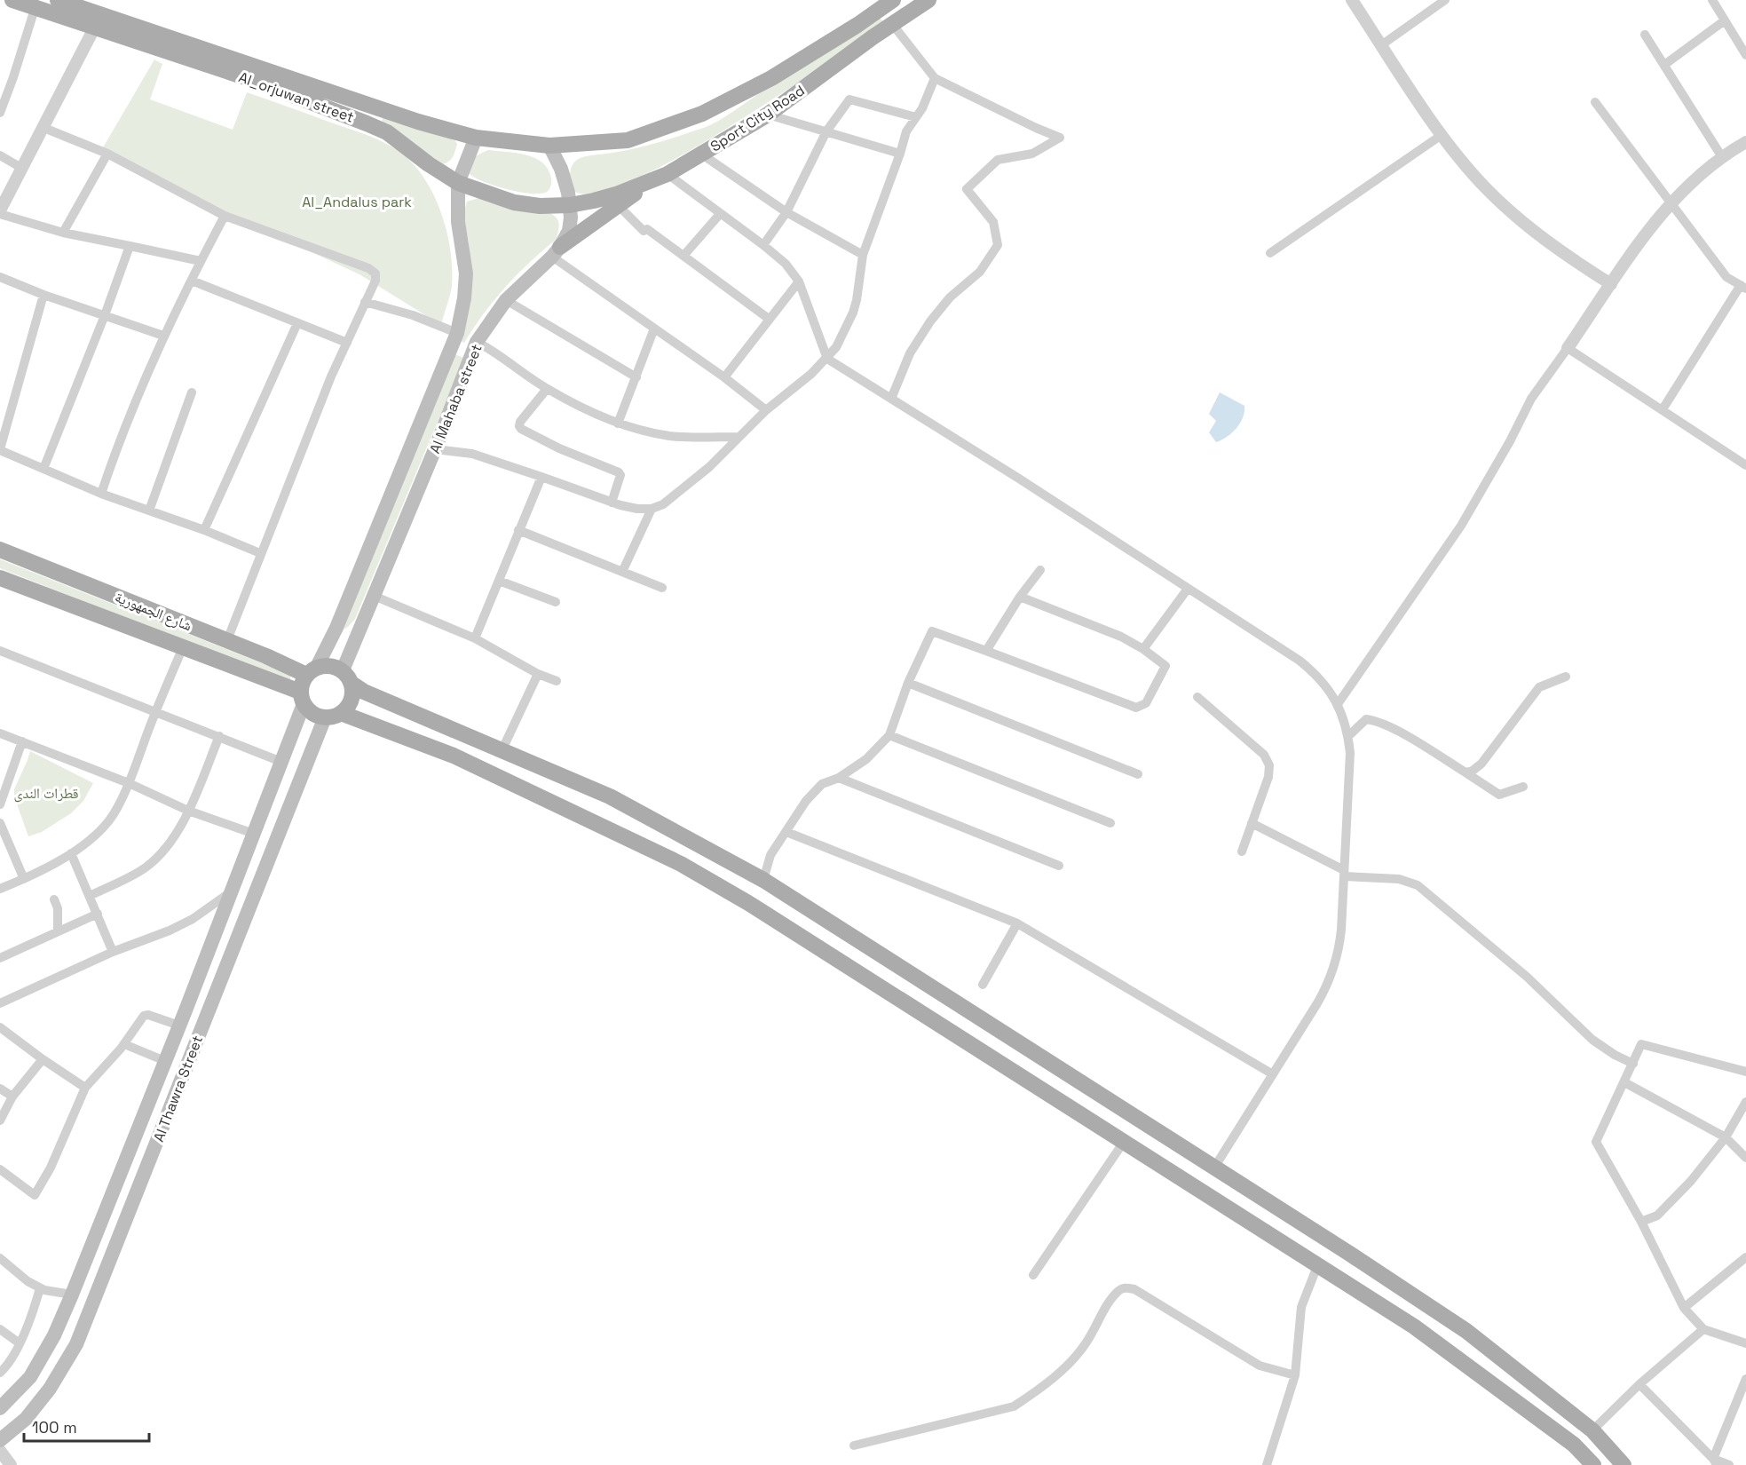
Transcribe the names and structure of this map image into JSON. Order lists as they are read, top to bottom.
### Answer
{
  "streets": {
    "main road": [
      "Al_orjuwan street",
      "Sport City Road",
      "Al Mahaba street",
      "شارع الجمهورية",
      "Al Thawra Street"
    ]
  },
  "crossings": [
    ["Al_orjuwan street", "Sport City Road"],
    ["Al_orjuwan street", "Al Mahaba street"],
    ["Sport City Road", "Al Mahaba street"],
    ["Al Mahaba street", "شارع الجمهورية"],
    ["Al Mahaba street", "Al Thawra Street"],
    ["شارع الجمهورية", "Al Thawra Street"]
  ],
  "parks": ["Al_Andalus park", "قطرات الندى"],
  "scale_bar": "100 m"
}
